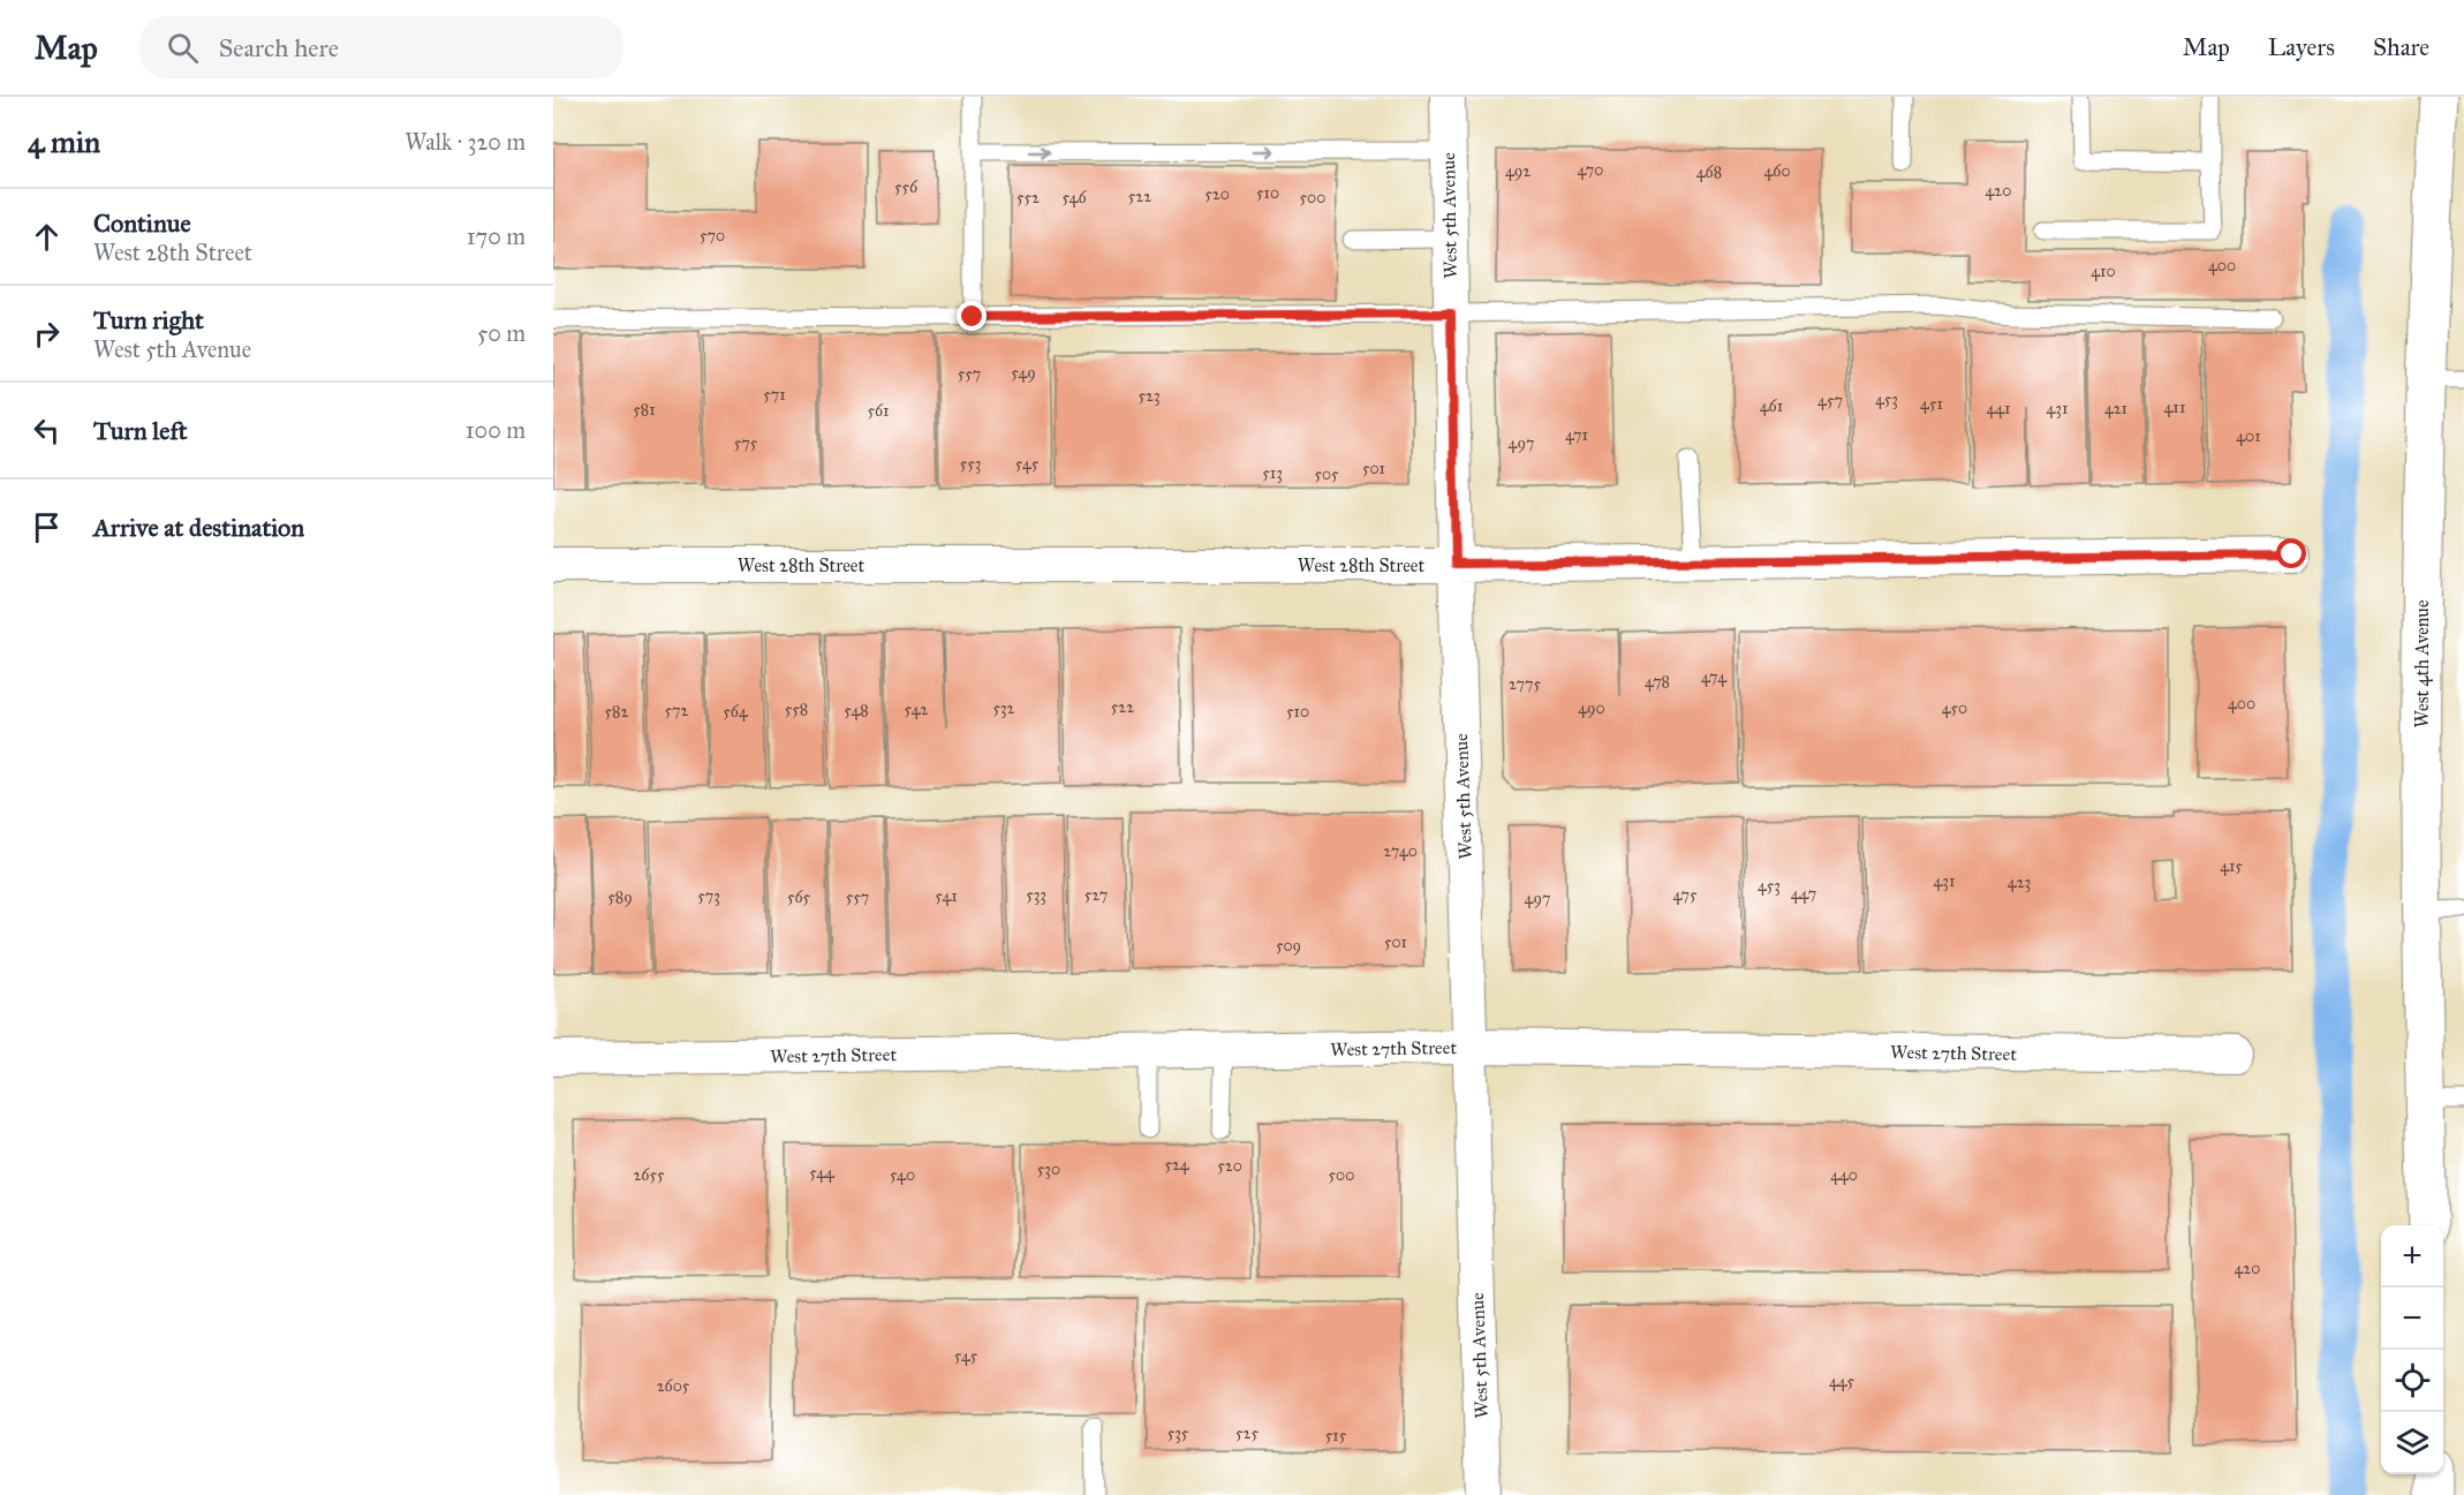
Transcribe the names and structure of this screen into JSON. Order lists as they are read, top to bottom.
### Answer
{
  "streets": {
    "main road": ["West 4th Avenue"],
    "street": ["West 5th Avenue", "West 28th Street", "West 27th Street"]
  },
  "crossings": [
    ["West 5th Avenue", "West 28th Street"],
    ["West 5th Avenue", "West 27th Street"]
  ],
  "house_numbers": [
    "470",
    "492",
    "460",
    "468",
    "556",
    "420",
    "510",
    "520",
    "522",
    "552",
    "546",
    "500",
    "570",
    "400",
    "410",
    "549",
    "557",
    "571",
    "523",
    "453",
    "457",
    "451",
    "461",
    "411",
    "441",
    "431",
    "421",
    "581",
    "561",
    "471",
    "401",
    "575",
    "497",
    "553",
    "545",
    "501",
    "513",
    "505",
    "474",
    "478",
    "2775",
    "400",
    "522",
    "532",
    "490",
    "450",
    "558",
    "542",
    "572",
    "548",
    "582",
    "564",
    "510",
    "2740",
    "415",
    "431",
    "423",
    "453",
    "447",
    "533",
    "527",
    "475",
    "573",
    "541",
    "589",
    "565",
    "557",
    "497",
    "501",
    "509",
    "524",
    "520",
    "530",
    "544",
    "2655",
    "540",
    "500",
    "440",
    "420",
    "545",
    "445",
    "2605",
    "535",
    "525",
    "515"
  ],
  "page": {
    "header": "Map",
    "search": "Search here",
    "nav": ["Map", "Layers", "Share"],
    "heading": ["4 min", "Walk · 320 m"],
    "list": [
      ["Continue", "West 28th Street", "170 m"],
      ["Turn right", "West 5th Avenue", "50 m"],
      ["Turn left", "100 m"],
      "Arrive at destination"
    ],
    "map_buttons": ["+", "−"]
  }
}
